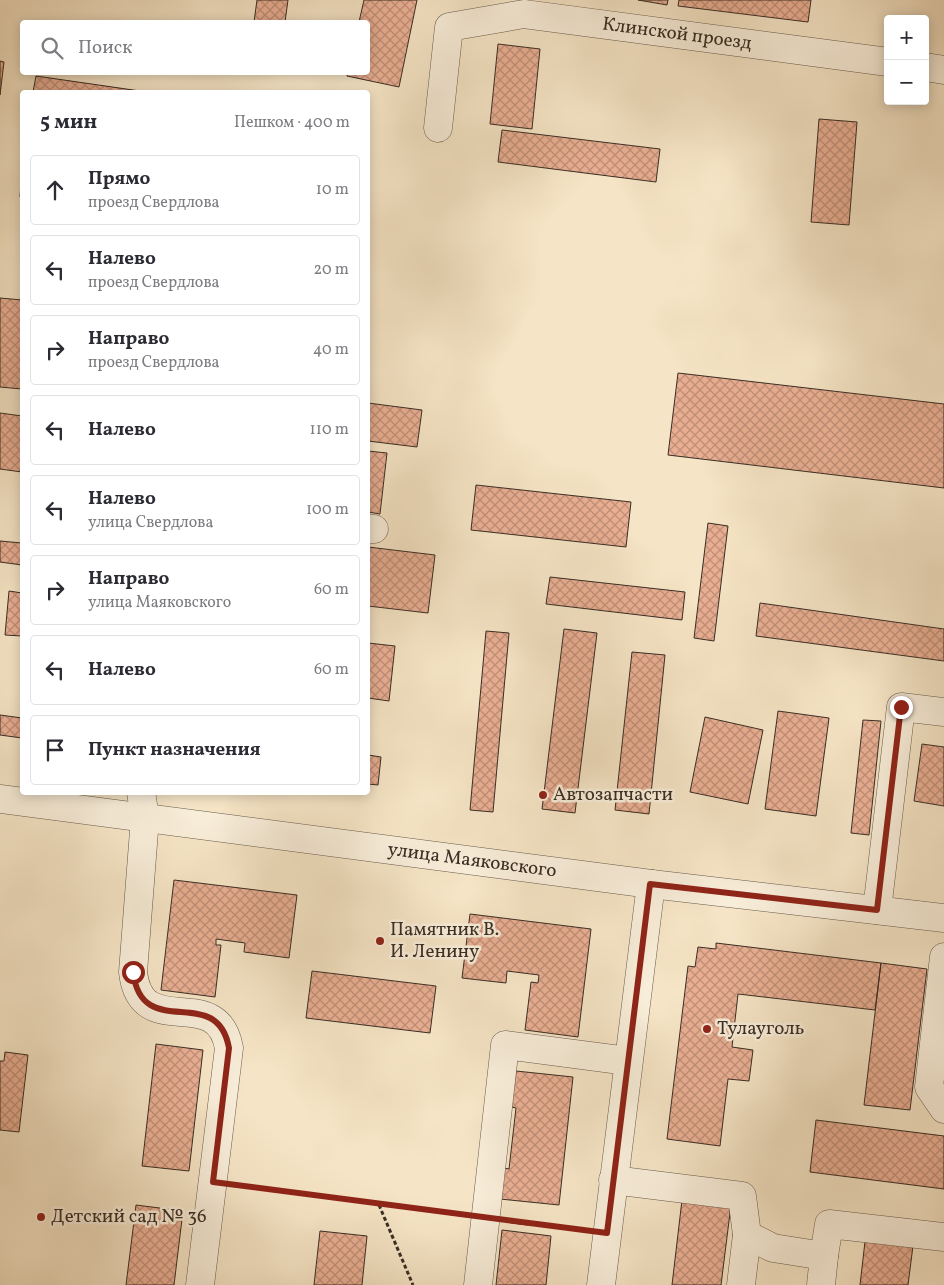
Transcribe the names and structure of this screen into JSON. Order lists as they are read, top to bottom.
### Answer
{
  "streets": {
    "street": ["Клинской проезд", "улица Маяковского"]
  },
  "places": [
    "Автозапчасти",
    "Памятник В. И. Ленину",
    "Тулауголь",
    "Детский сад № 36"
  ],
  "page": {
    "map_buttons": ["+", "−"],
    "search": "Поиск",
    "heading": ["5 мин", "Пешком · 400 m"],
    "list": [
      ["Прямо", "проезд Свердлова", "10 m"],
      ["Налево", "проезд Свердлова", "20 m"],
      ["Направо", "проезд Свердлова", "40 m"],
      ["Налево", "110 m"],
      ["Налево", "улица Свердлова", "100 m"],
      ["Направо", "улица Маяковского", "60 m"],
      ["Налево", "60 m"],
      "Пункт назначения"
    ]
  }
}
